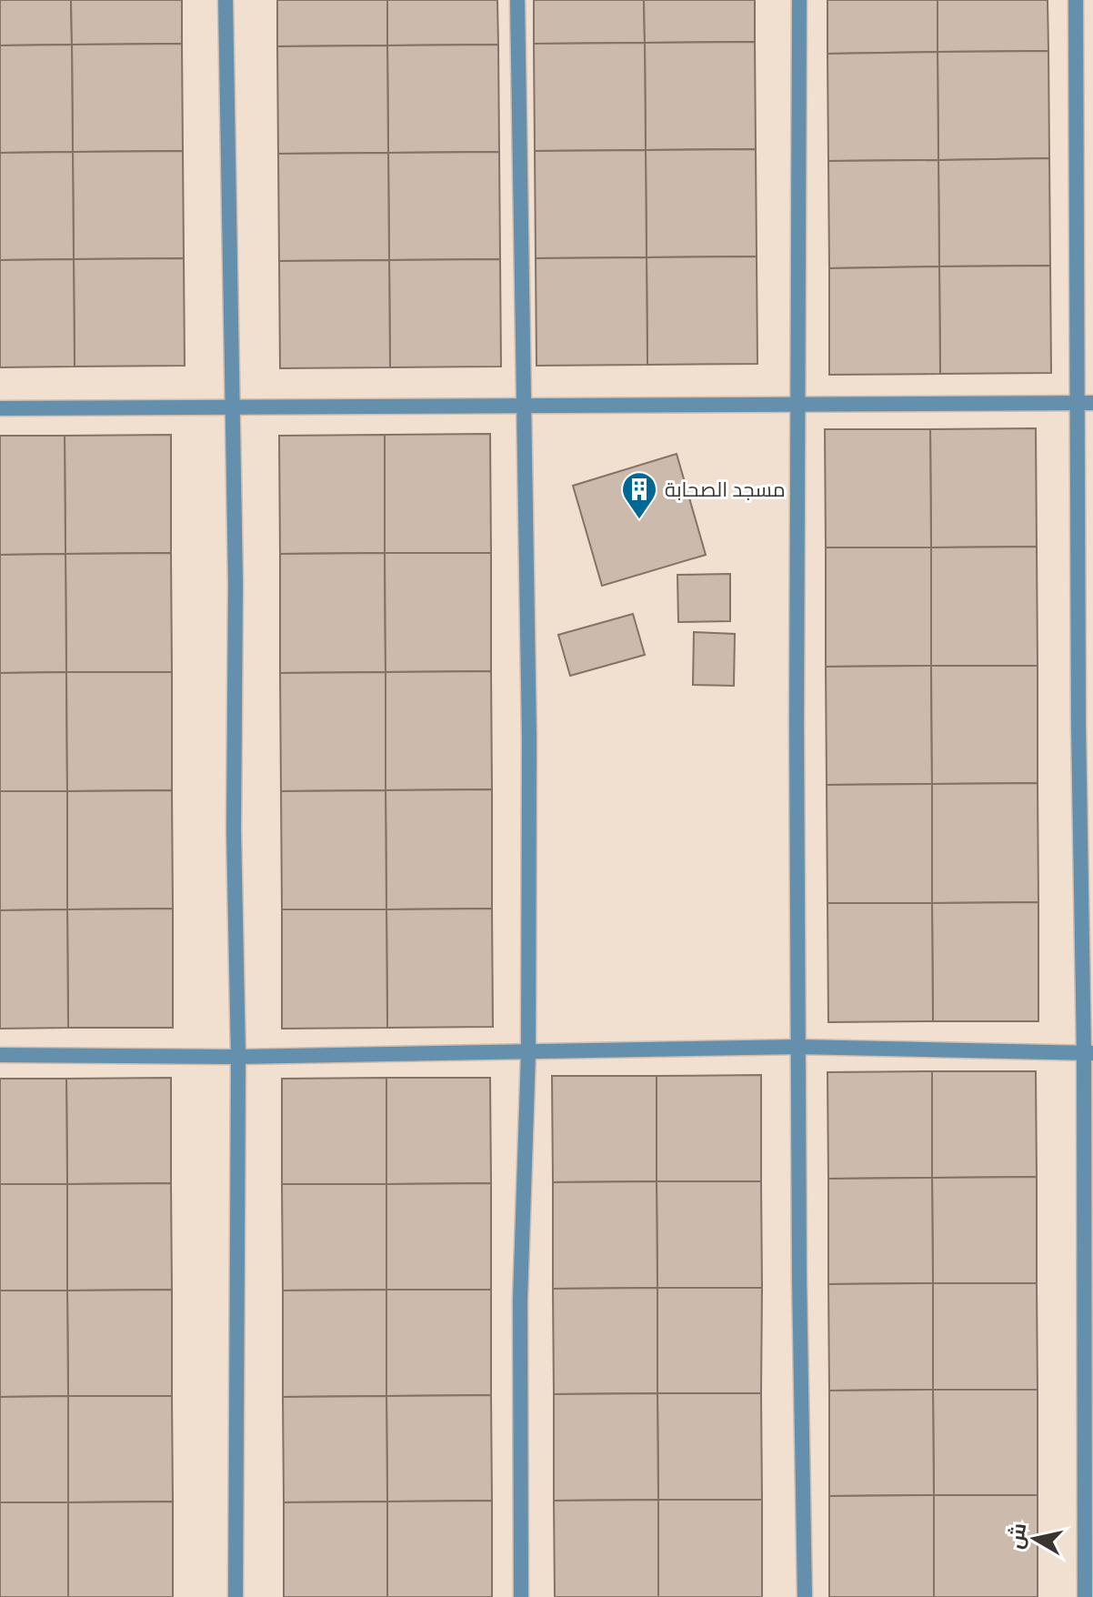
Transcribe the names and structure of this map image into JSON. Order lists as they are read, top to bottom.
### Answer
{
  "places": {
    "building": ["مسجد الصحابة"]
  },
  "north": "left"
}
